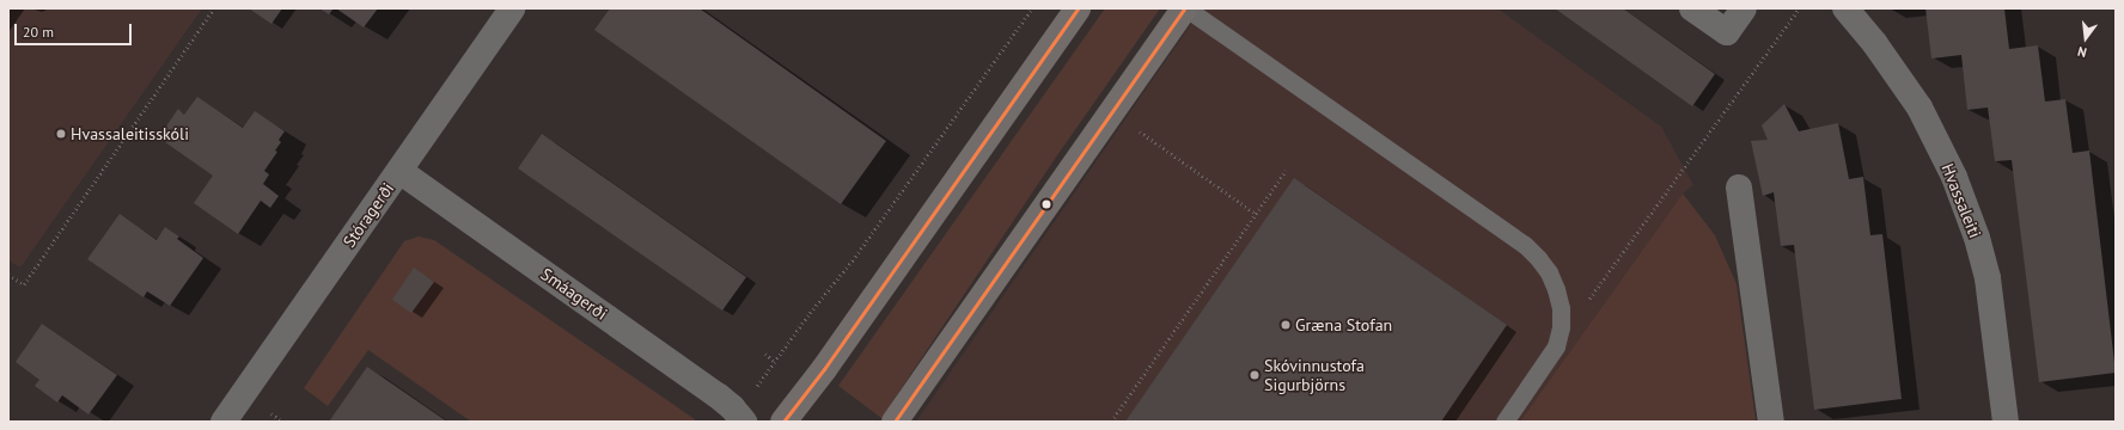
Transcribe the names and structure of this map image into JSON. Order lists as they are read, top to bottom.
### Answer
{
  "streets": {
    "street": ["Hvassaleiti", "Stóragerði", "Smáagerði"]
  },
  "crossings": [
    ["Stóragerði", "Smáagerði"]
  ],
  "places": ["Hvassaleitisskóli", "Græna Stofan", "Skóvinnustofa Sigurbjörns"],
  "scale_bar": "20 m",
  "north": "bottom"
}
